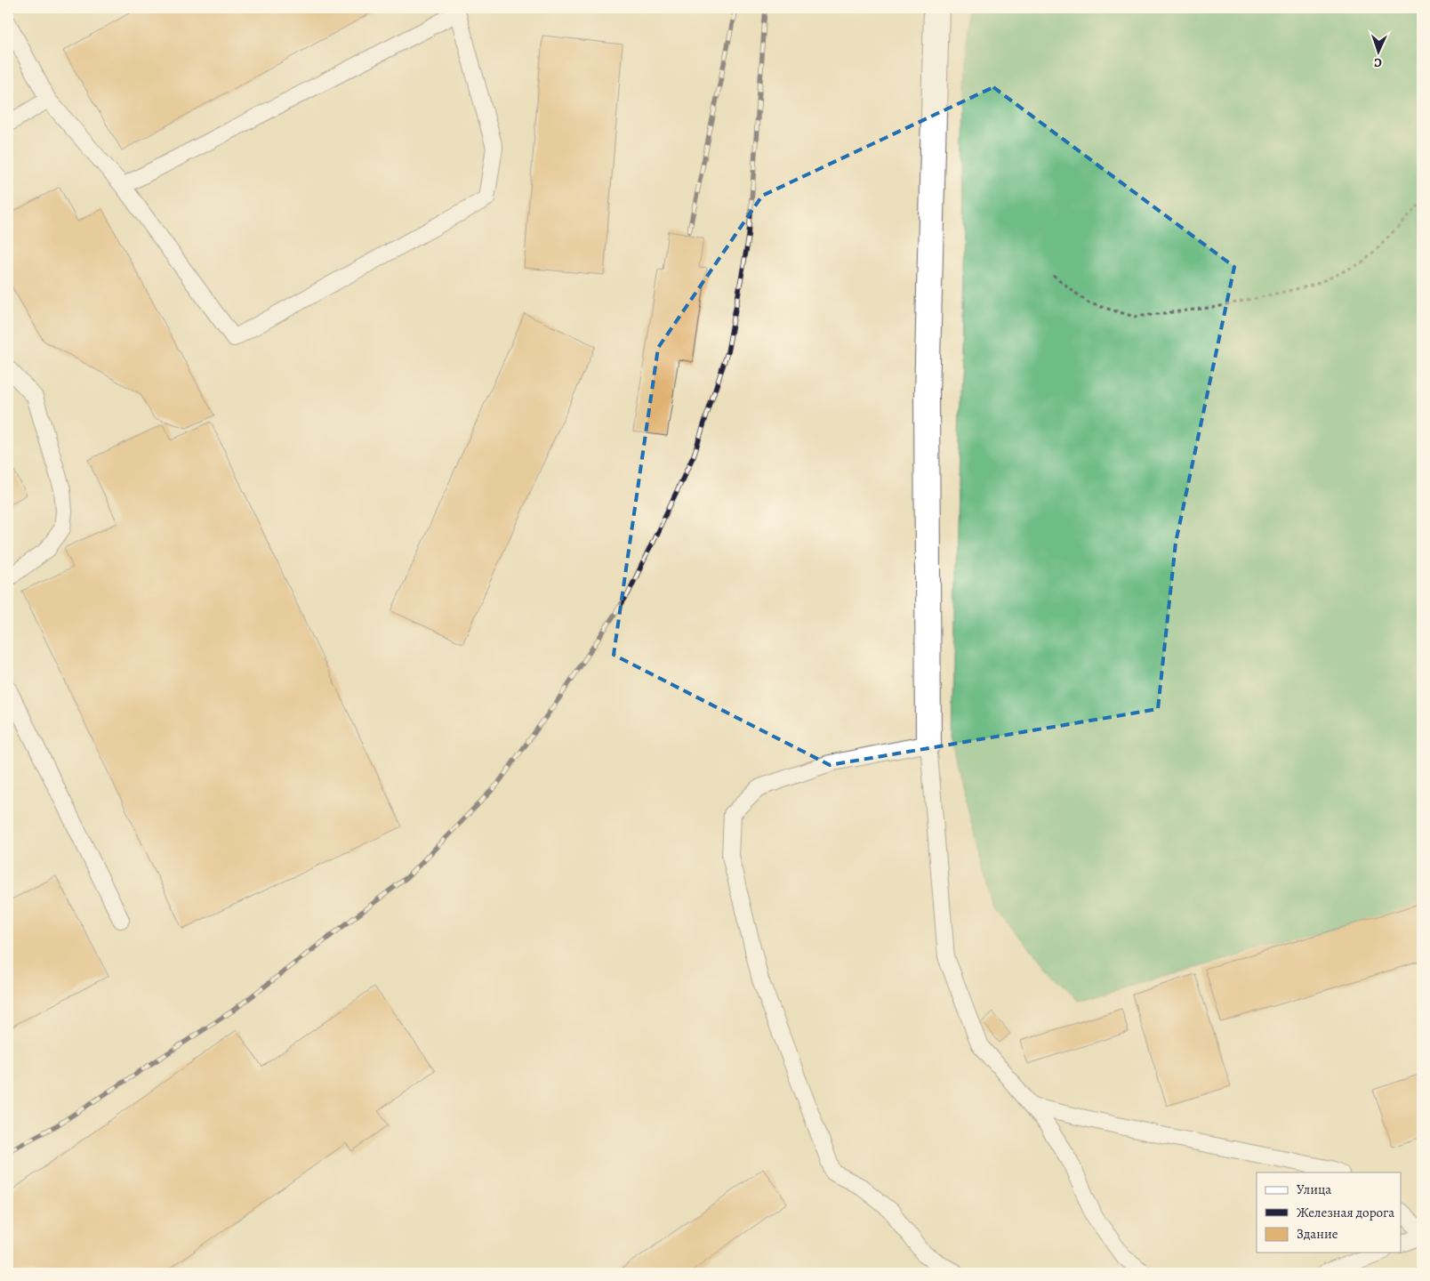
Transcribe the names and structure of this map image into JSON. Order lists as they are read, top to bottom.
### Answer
{
  "legend": ["Улица", "Железная дорога", "Здание"],
  "north": "bottom"
}
